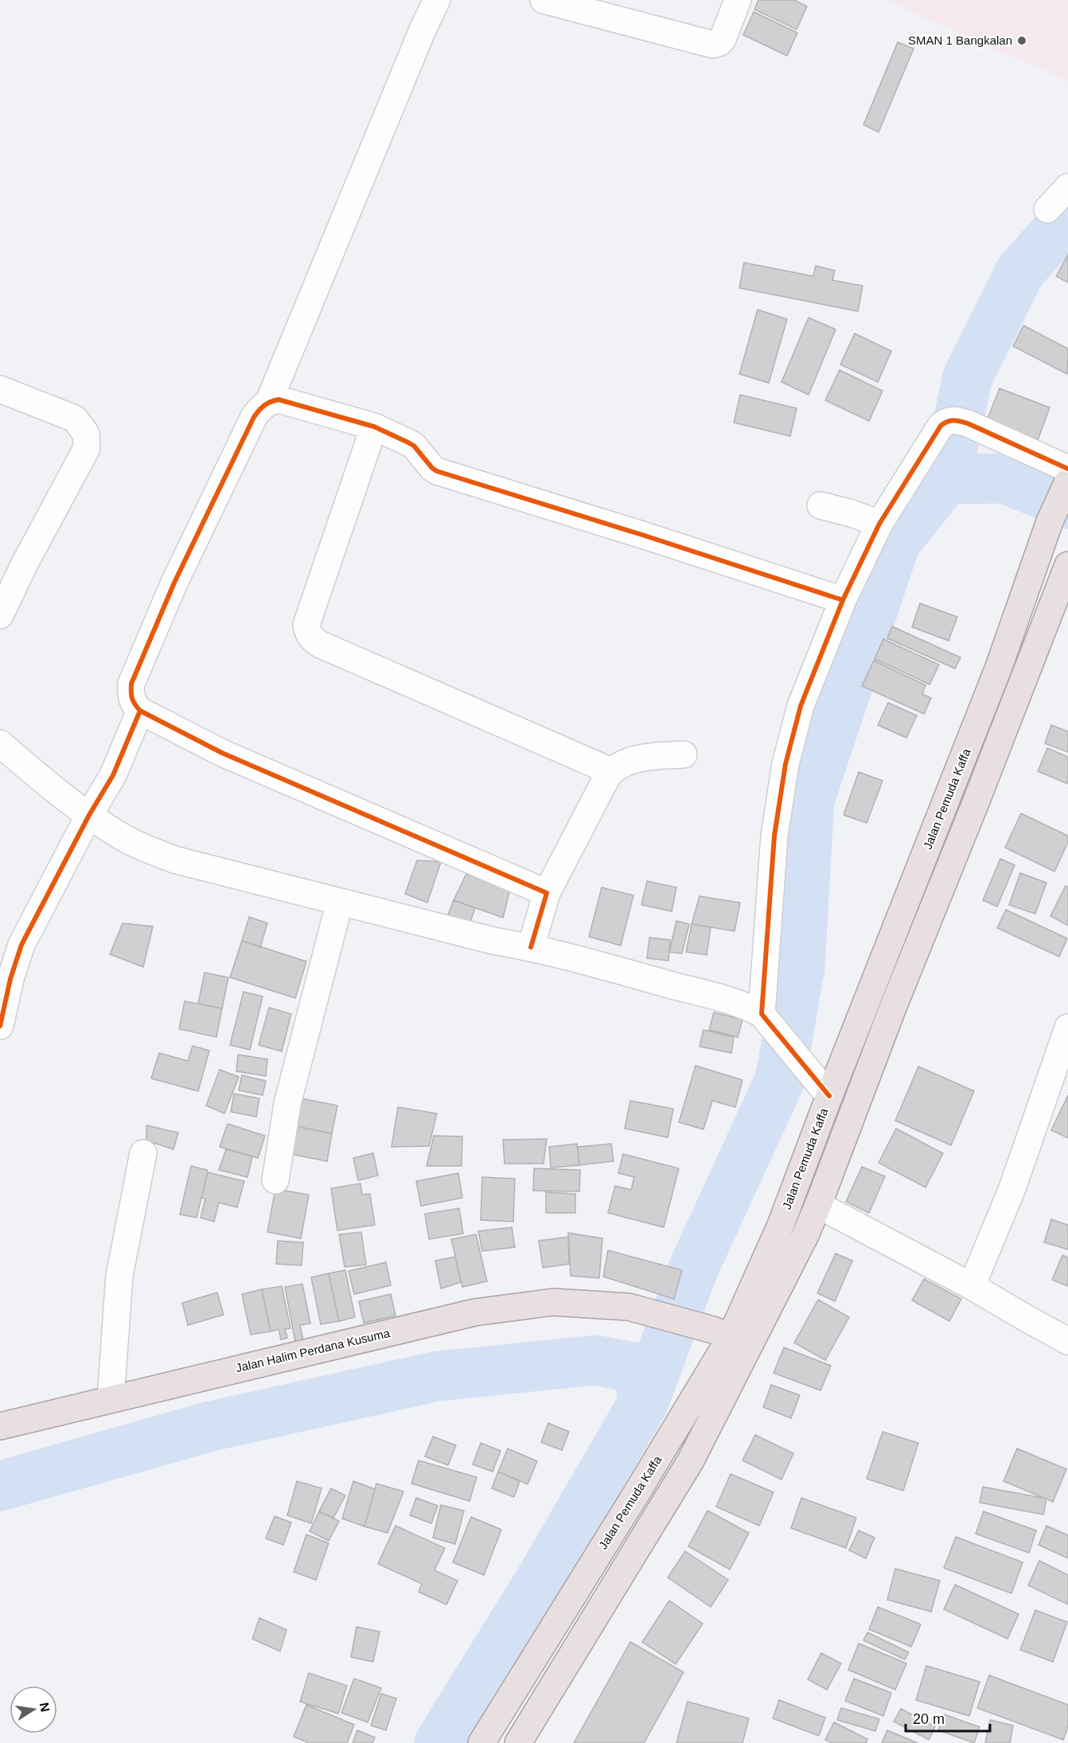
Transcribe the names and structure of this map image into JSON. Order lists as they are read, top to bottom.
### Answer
{
  "streets": {
    "highway": ["Jalan Pemuda Kaffa", "Jalan Halim Perdana Kusuma"]
  },
  "crossings": [
    ["Jalan Pemuda Kaffa", "Jalan Halim Perdana Kusuma"]
  ],
  "places": ["SMAN 1 Bangkalan"],
  "scale_bar": "20 m",
  "north": "right"
}
